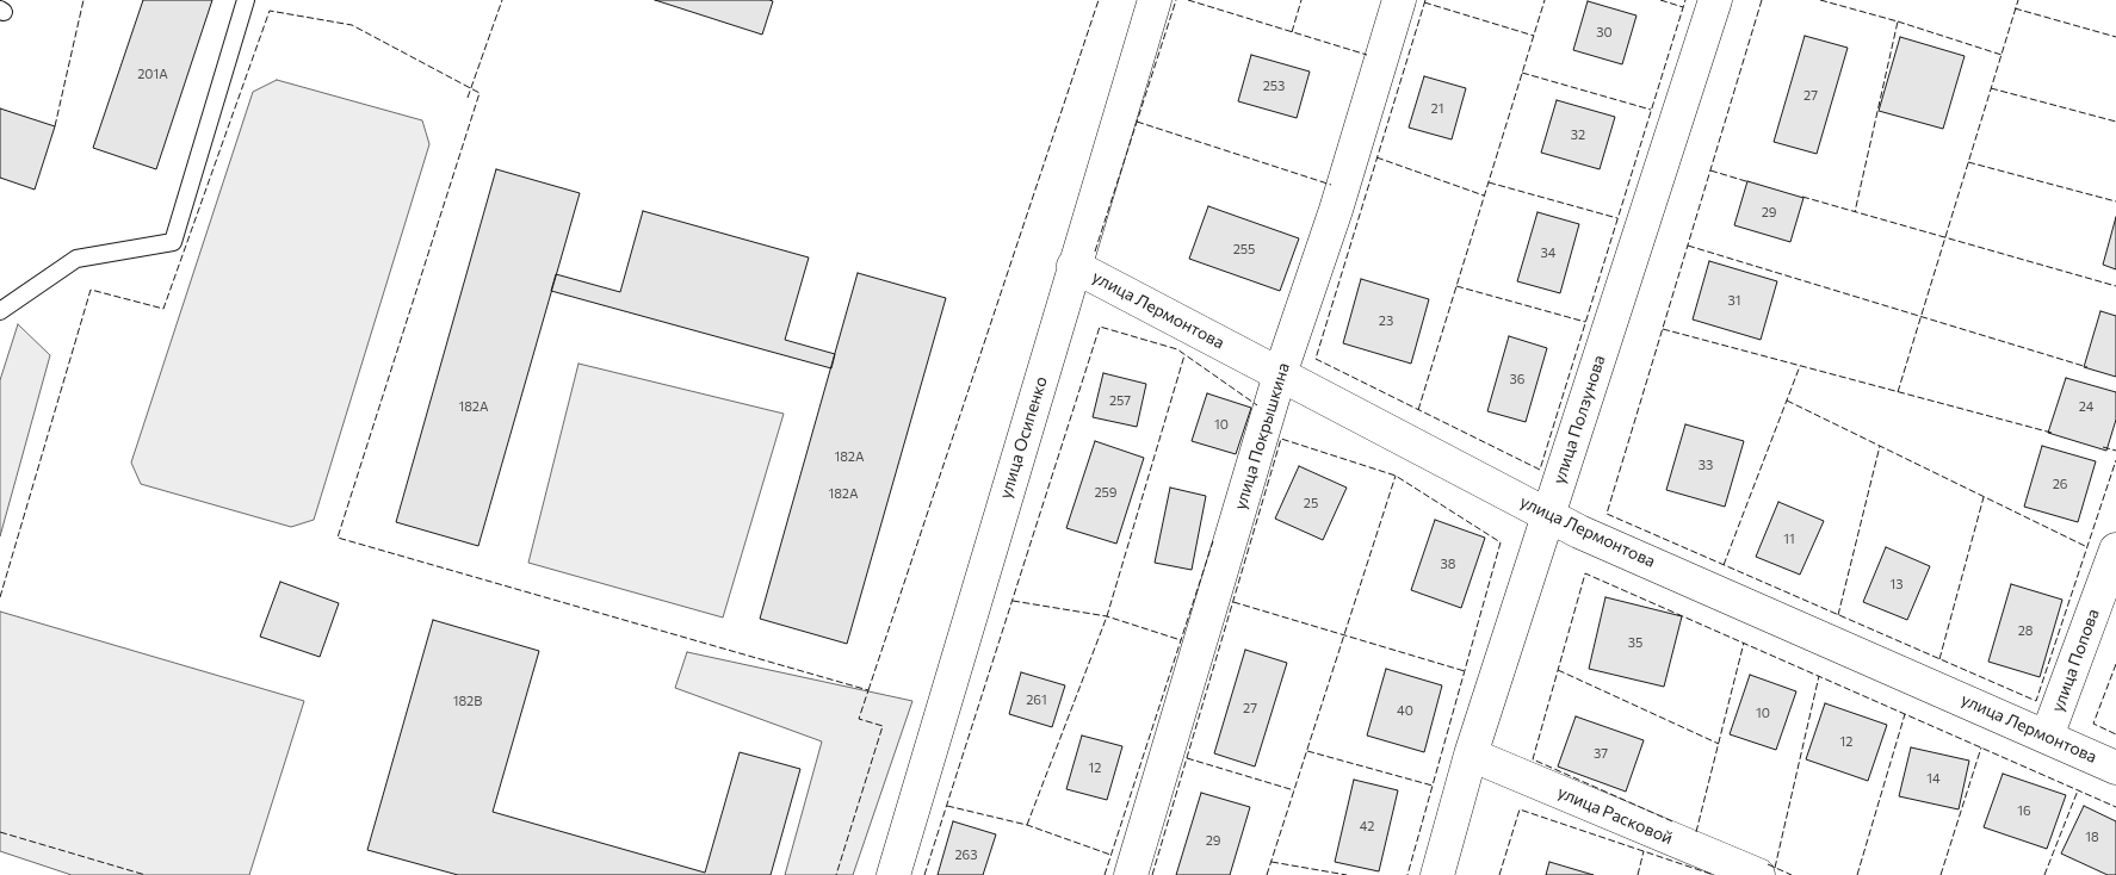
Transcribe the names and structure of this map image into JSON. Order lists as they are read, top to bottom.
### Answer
{
  "streets": {
    "street": [
      "улица Лермонтова",
      "улица Ползунова",
      "улица Покрышкина",
      "улица Осипенко",
      "улица Попова",
      "улица Расковой"
    ]
  },
  "crossings": [
    ["улица Лермонтова", "улица Ползунова"],
    ["улица Лермонтова", "улица Покрышкина"],
    ["улица Лермонтова", "улица Осипенко"],
    ["улица Лермонтова", "улица Попова"],
    ["улица Ползунова", "улица Расковой"]
  ],
  "house_numbers": [
    "30",
    "201А",
    "253",
    "27",
    "21",
    "32",
    "29",
    "255",
    "34",
    "31",
    "23",
    "36",
    "257",
    "182А",
    "24",
    "10",
    "182А",
    "33",
    "26",
    "259",
    "182А",
    "25",
    "11",
    "38",
    "13",
    "28",
    "35",
    "261",
    "182В",
    "27",
    "40",
    "10",
    "12",
    "37",
    "12",
    "14",
    "16",
    "42",
    "18",
    "29",
    "263"
  ]
}
